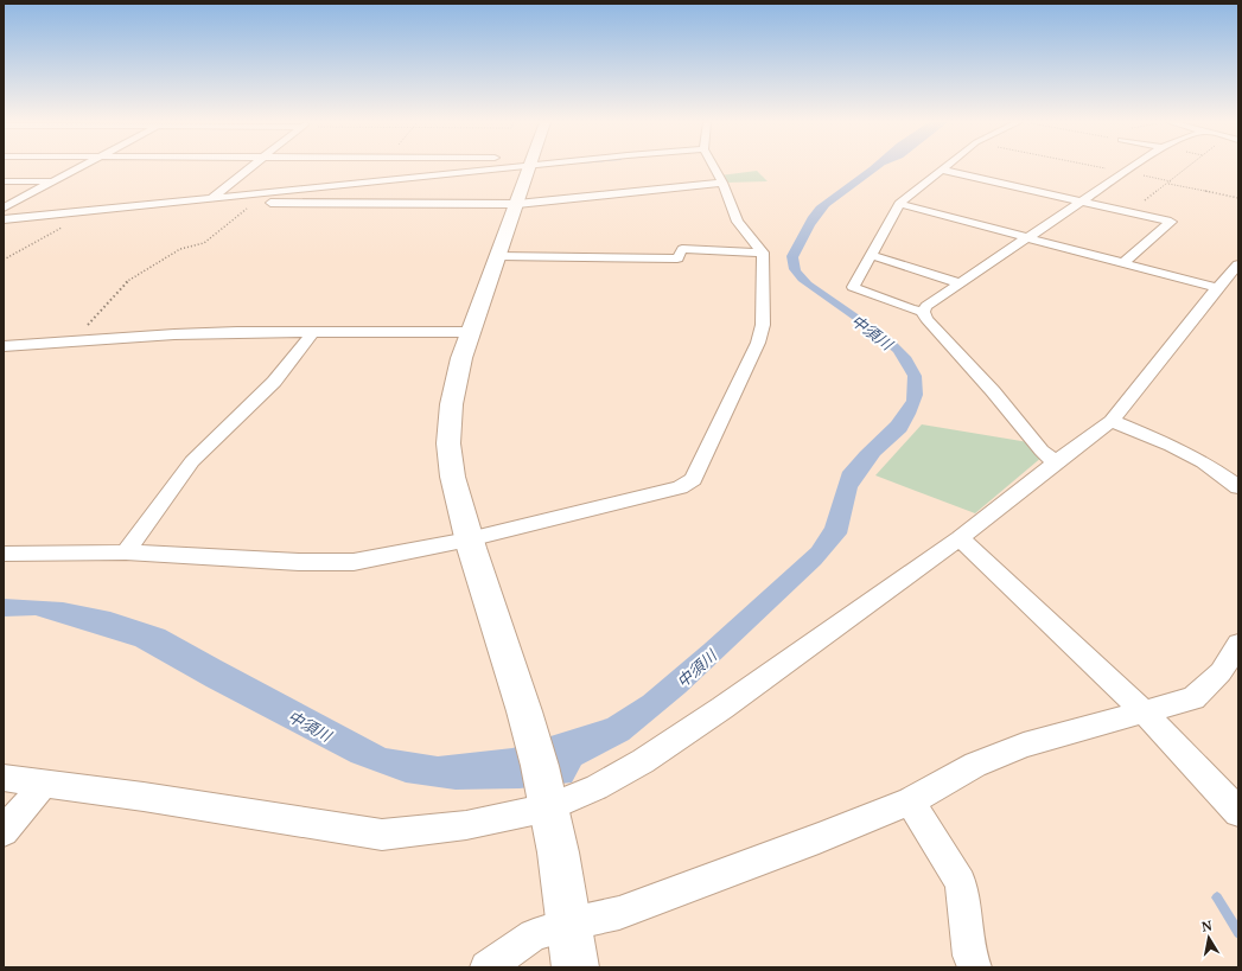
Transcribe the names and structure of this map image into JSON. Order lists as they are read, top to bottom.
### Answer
{
  "water": ["中須川"],
  "north": "top"
}
